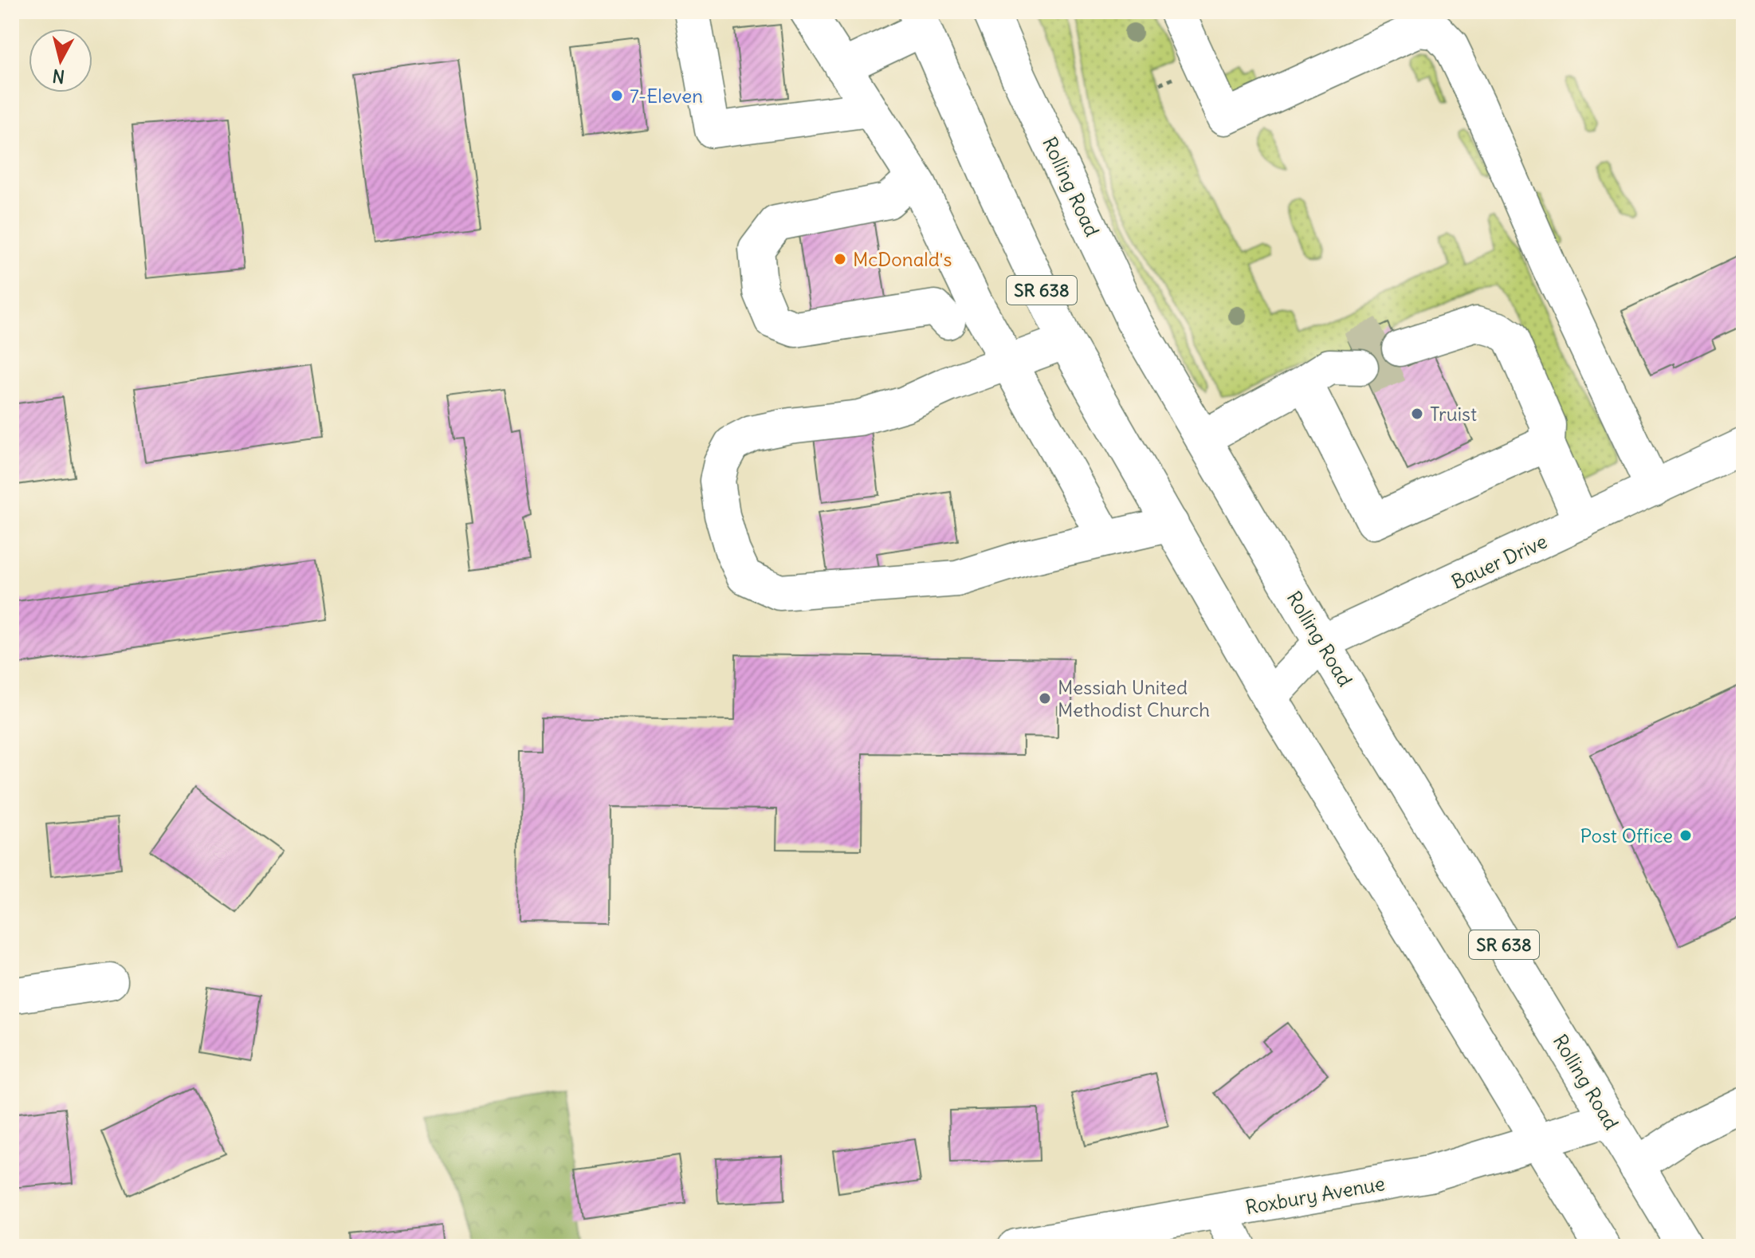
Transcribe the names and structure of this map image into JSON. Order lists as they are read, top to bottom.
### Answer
{
  "streets": {
    "main road": [
      "Rolling Road",
      "SR 638",
      "Bauer Drive",
      "Roxbury Avenue"
    ]
  },
  "crossings": [
    ["Rolling Road", "Bauer Drive"],
    ["Rolling Road", "Roxbury Avenue"],
    ["SR 638", "Bauer Drive"],
    ["SR 638", "Roxbury Avenue"]
  ],
  "places": [
    "7-Eleven",
    "McDonald's",
    "Truist",
    "Messiah United Methodist Church",
    "Post Office"
  ],
  "north": "bottom"
}
